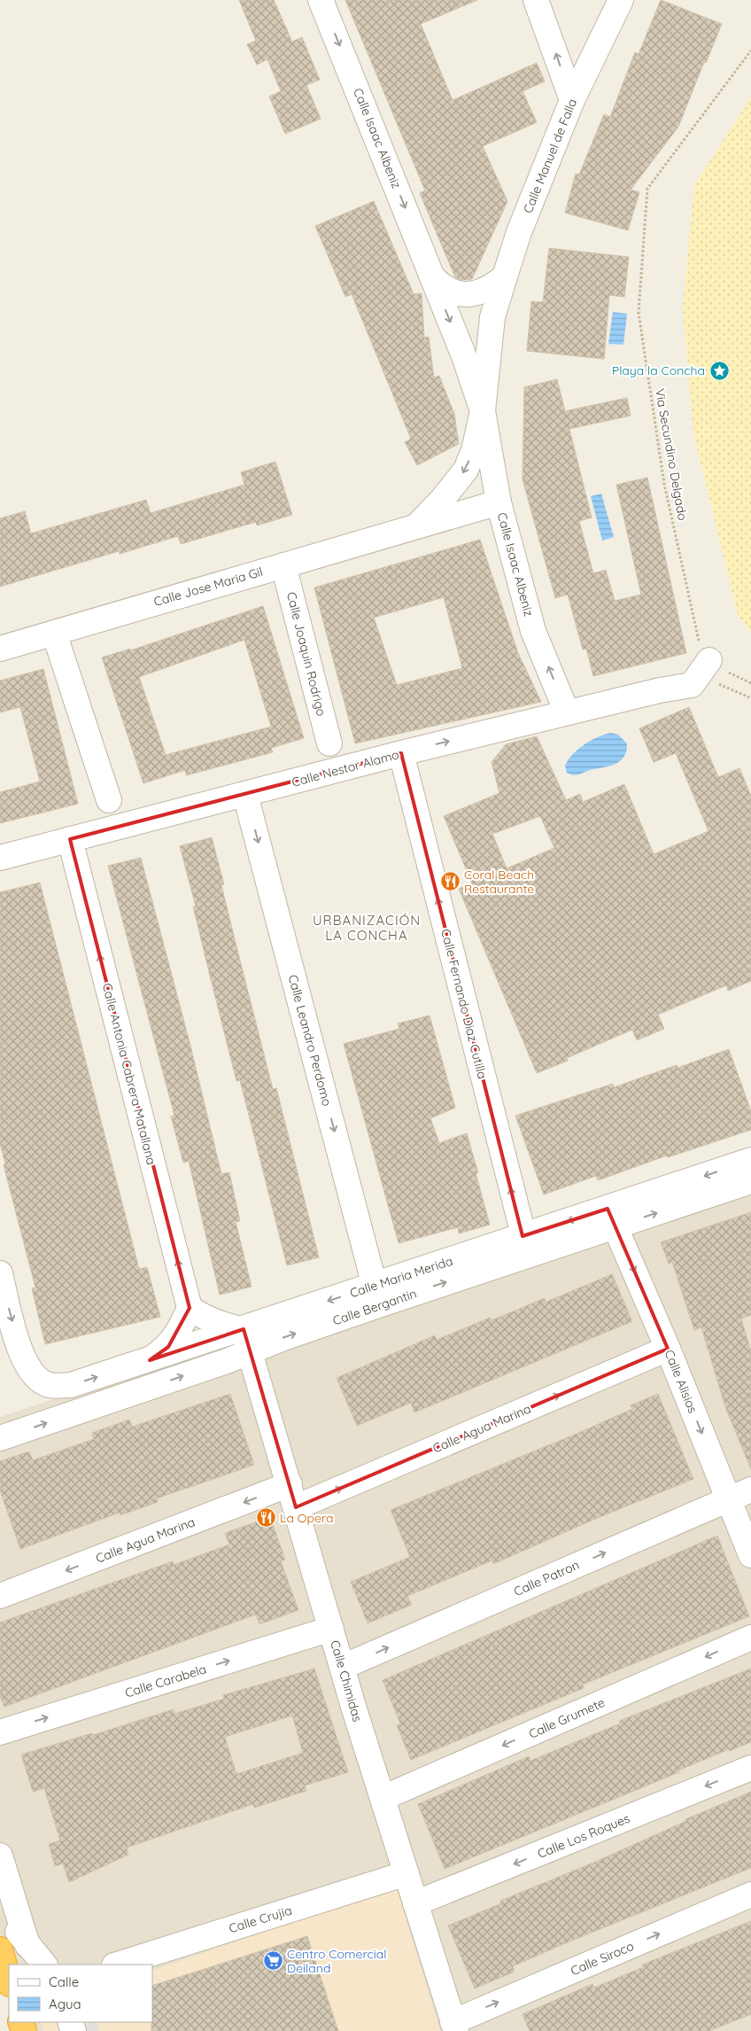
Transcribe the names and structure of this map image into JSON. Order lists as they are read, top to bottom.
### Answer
{
  "streets": {
    "street": [
      "Calle Isaac Albeniz",
      "Calle Manuel de Falla",
      "Calle Jose Maria Gil",
      "Calle Joaquin Rodrigo",
      "Calle Nestor Alamo",
      "Calle Fernando Diaz Cutilla",
      "Calle Leandro Perdomo",
      "Calle Antonia Cabrera Matallana",
      "Calle Maria Merida",
      "Calle Bergantin",
      "Calle Alisios",
      "Calle Agua Marina",
      "Calle Patron",
      "Calle Carabela",
      "Calle Chimidas",
      "Calle Grumete",
      "Calle Los Roques",
      "Calle Crujia",
      "Calle Siroco"
    ],
    "path": ["Via Secundino Delgado"]
  },
  "crossings": [
    ["Calle Isaac Albeniz", "Calle Manuel de Falla"],
    ["Calle Isaac Albeniz", "Calle Jose Maria Gil"],
    ["Calle Isaac Albeniz", "Calle Nestor Alamo"],
    ["Calle Jose Maria Gil", "Calle Joaquin Rodrigo"],
    ["Calle Nestor Alamo", "Calle Fernando Diaz Cutilla"],
    ["Calle Nestor Alamo", "Calle Leandro Perdomo"],
    ["Calle Nestor Alamo", "Calle Antonia Cabrera Matallana"],
    ["Calle Fernando Diaz Cutilla", "Calle Maria Merida"],
    ["Calle Fernando Diaz Cutilla", "Calle Bergantin"],
    ["Calle Leandro Perdomo", "Calle Maria Merida"],
    ["Calle Maria Merida", "Calle Bergantin"],
    ["Calle Maria Merida", "Calle Chimidas"],
    ["Calle Bergantin", "Calle Alisios"],
    ["Calle Bergantin", "Calle Chimidas"],
    ["Calle Alisios", "Calle Agua Marina"],
    ["Calle Alisios", "Calle Patron"],
    ["Calle Agua Marina", "Calle Chimidas"],
    ["Calle Patron", "Calle Chimidas"],
    ["Calle Carabela", "Calle Chimidas"],
    ["Calle Chimidas", "Calle Grumete"],
    ["Calle Chimidas", "Calle Los Roques"],
    ["Calle Chimidas", "Calle Crujia"],
    ["Calle Chimidas", "Calle Siroco"]
  ],
  "one_way": [
    "Calle Fernando Diaz Cutilla",
    "Calle Leandro Perdomo",
    "Calle Antonia Cabrera Matallana",
    "Calle Bergantin",
    "Calle Alisios",
    "Calle Patron",
    "Calle Carabela",
    "Calle Grumete",
    "Calle Los Roques",
    "Calle Siroco"
  ],
  "districts": ["URBANIZACIÓN LA CONCHA"],
  "places": {
    "place": ["Playa la Concha"],
    "restaurant": ["Coral Beach Restaurante", "La Opera"],
    "supermarket": ["Centro Comercial Deiland"]
  },
  "legend": ["Calle", "Agua"]
}
